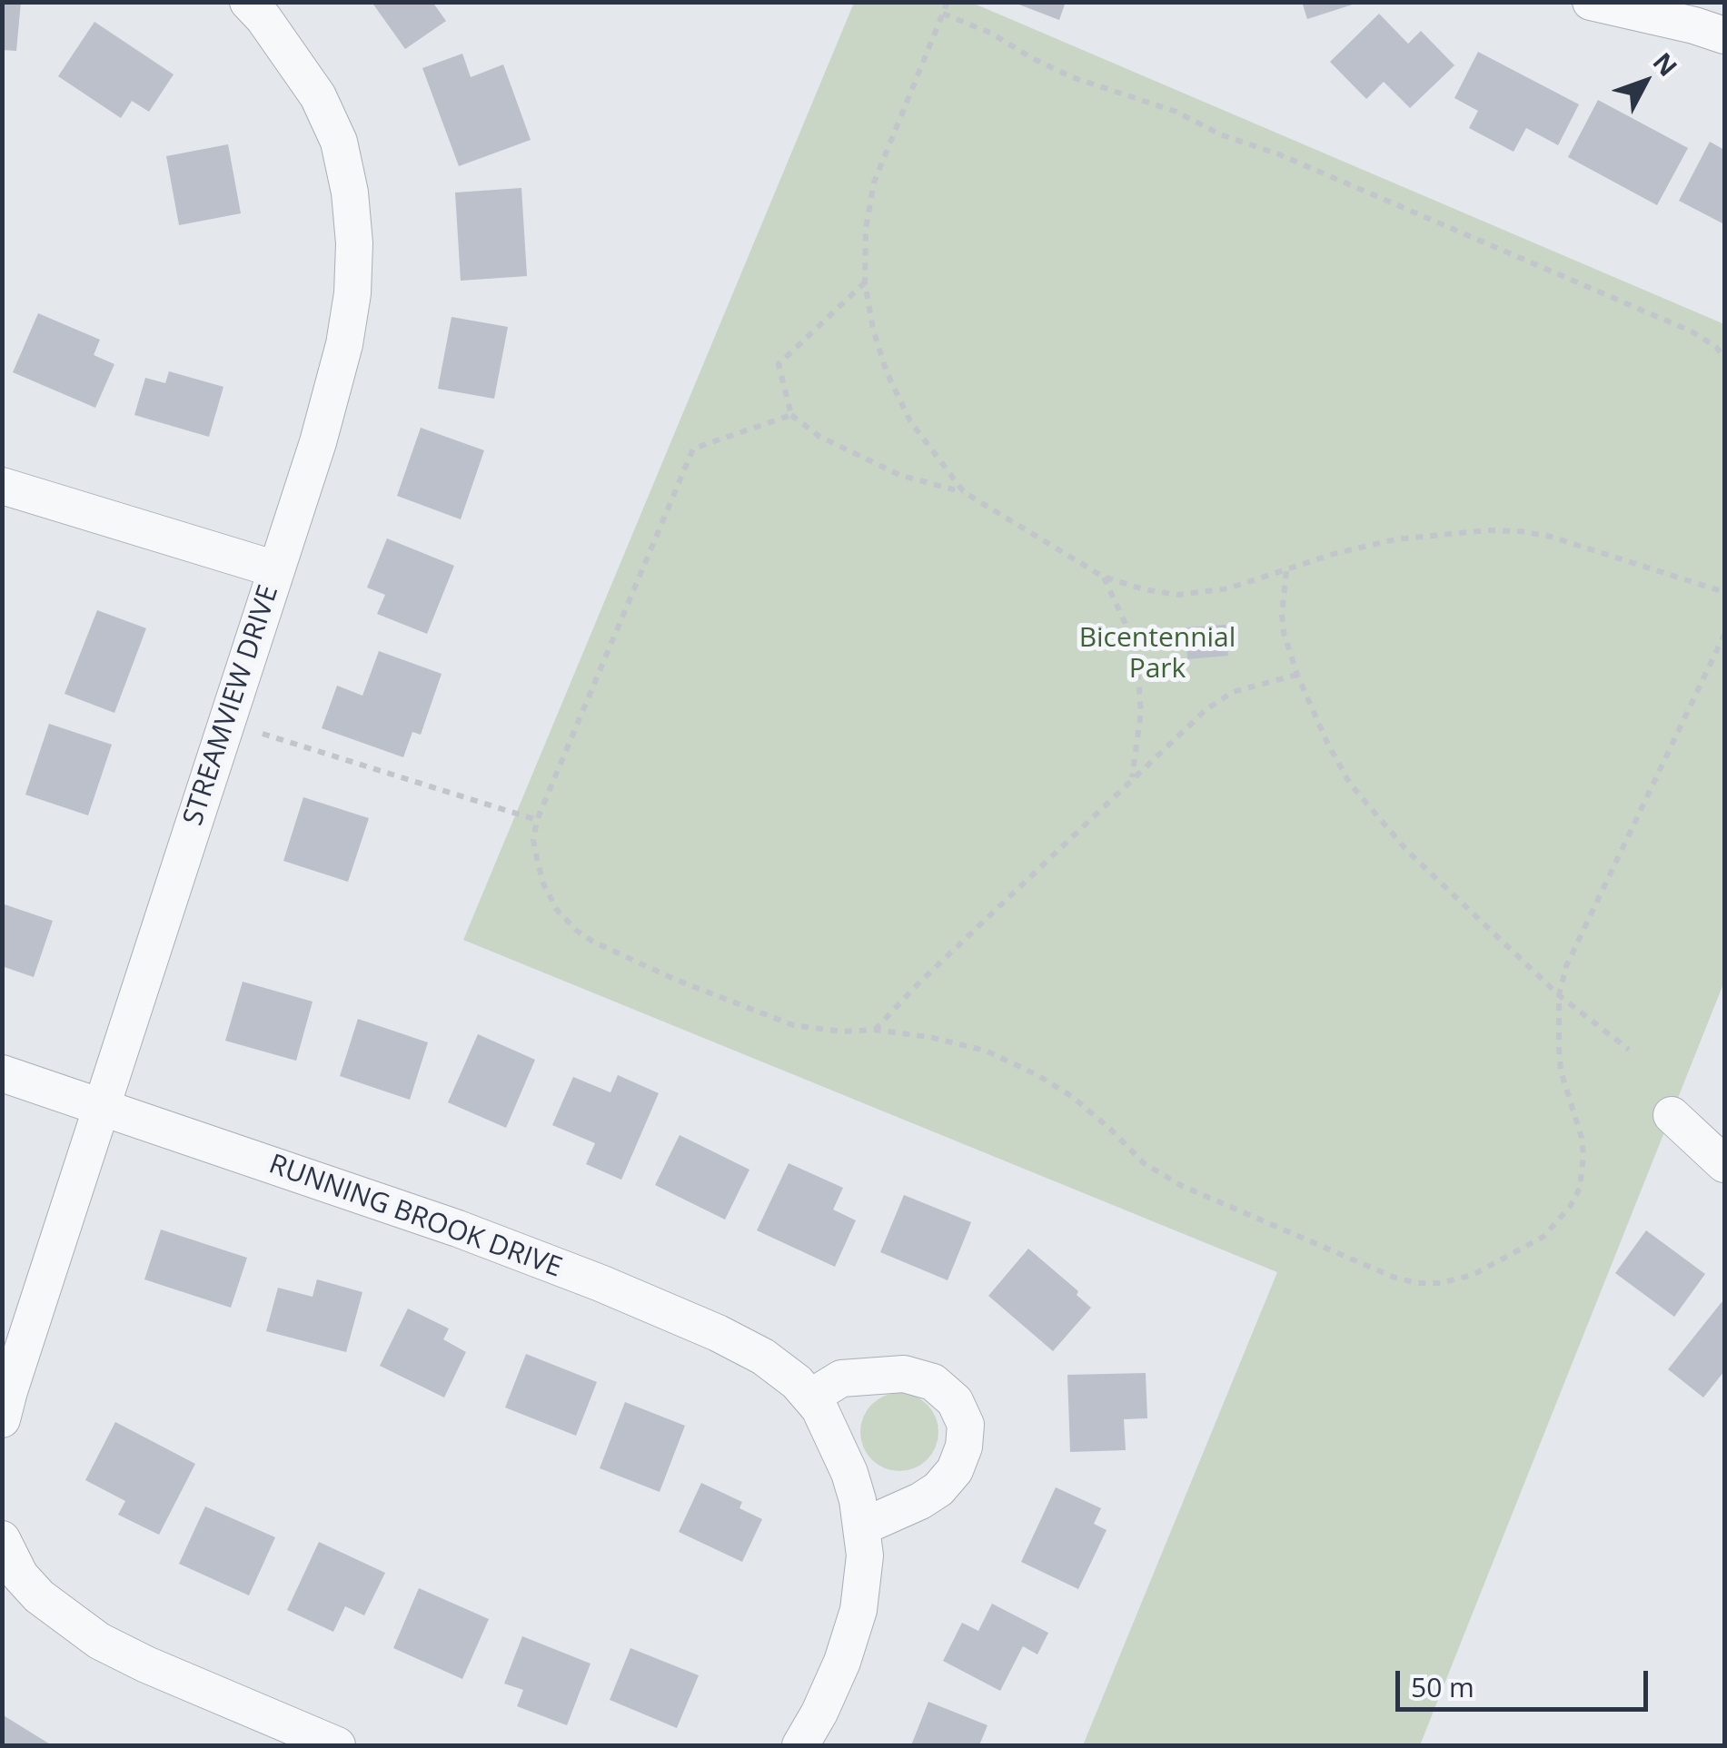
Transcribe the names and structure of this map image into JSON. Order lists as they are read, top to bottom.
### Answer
{
  "streets": {
    "street": ["STREAMVIEW DRIVE", "RUNNING BROOK DRIVE"]
  },
  "crossings": [
    ["STREAMVIEW DRIVE", "RUNNING BROOK DRIVE"]
  ],
  "parks": ["Bicentennial Park"],
  "scale_bar": "50 m",
  "north": "top right"
}
